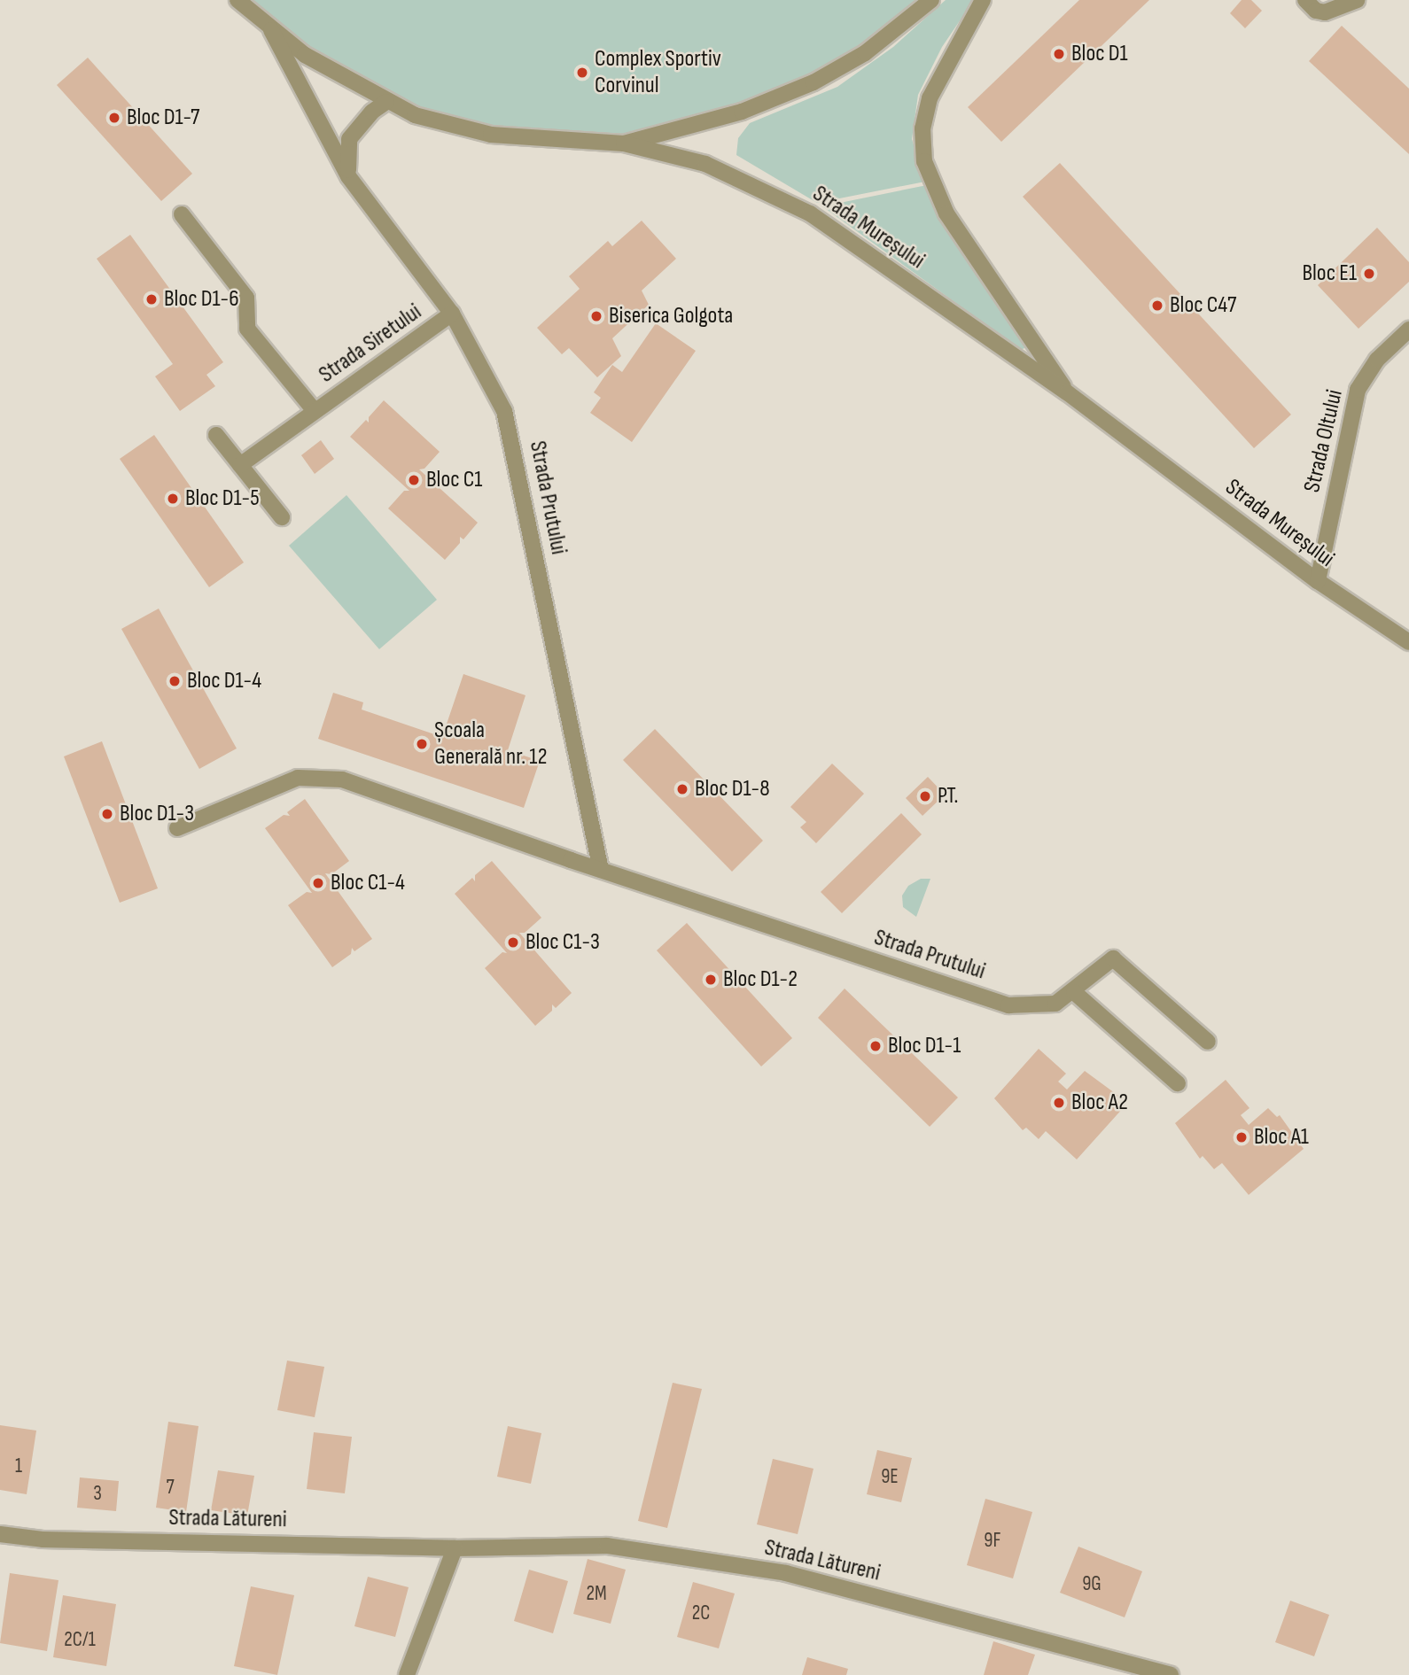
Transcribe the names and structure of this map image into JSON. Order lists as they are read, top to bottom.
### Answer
{
  "streets": {
    "street": [
      "Strada Mureșului",
      "Strada Siretului",
      "Strada Oltului",
      "Strada Prutului",
      "Strada Lătureni"
    ]
  },
  "crossings": [
    ["Strada Mureșului", "Strada Oltului"],
    ["Strada Siretului", "Strada Prutului"]
  ],
  "places": [
    "Bloc D1",
    "Complex Sportiv Corvinul",
    "Bloc D1-7",
    "Bloc E1",
    "Bloc D1-6",
    "Bloc C47",
    "Biserica Golgota",
    "Bloc C1",
    "Bloc D1-5",
    "Bloc D1-4",
    "Școala Generală nr. 12",
    "Bloc D1-8",
    "P.T.",
    "Bloc D1-3",
    "Bloc C1-4",
    "Bloc C1-3",
    "Bloc D1-2",
    "Bloc D1-1",
    "Bloc A2",
    "Bloc A1"
  ],
  "house_numbers": [
    "1",
    "9E",
    "7",
    "3",
    "9F",
    "9G",
    "2M",
    "2C",
    "2C/1"
  ]
}
